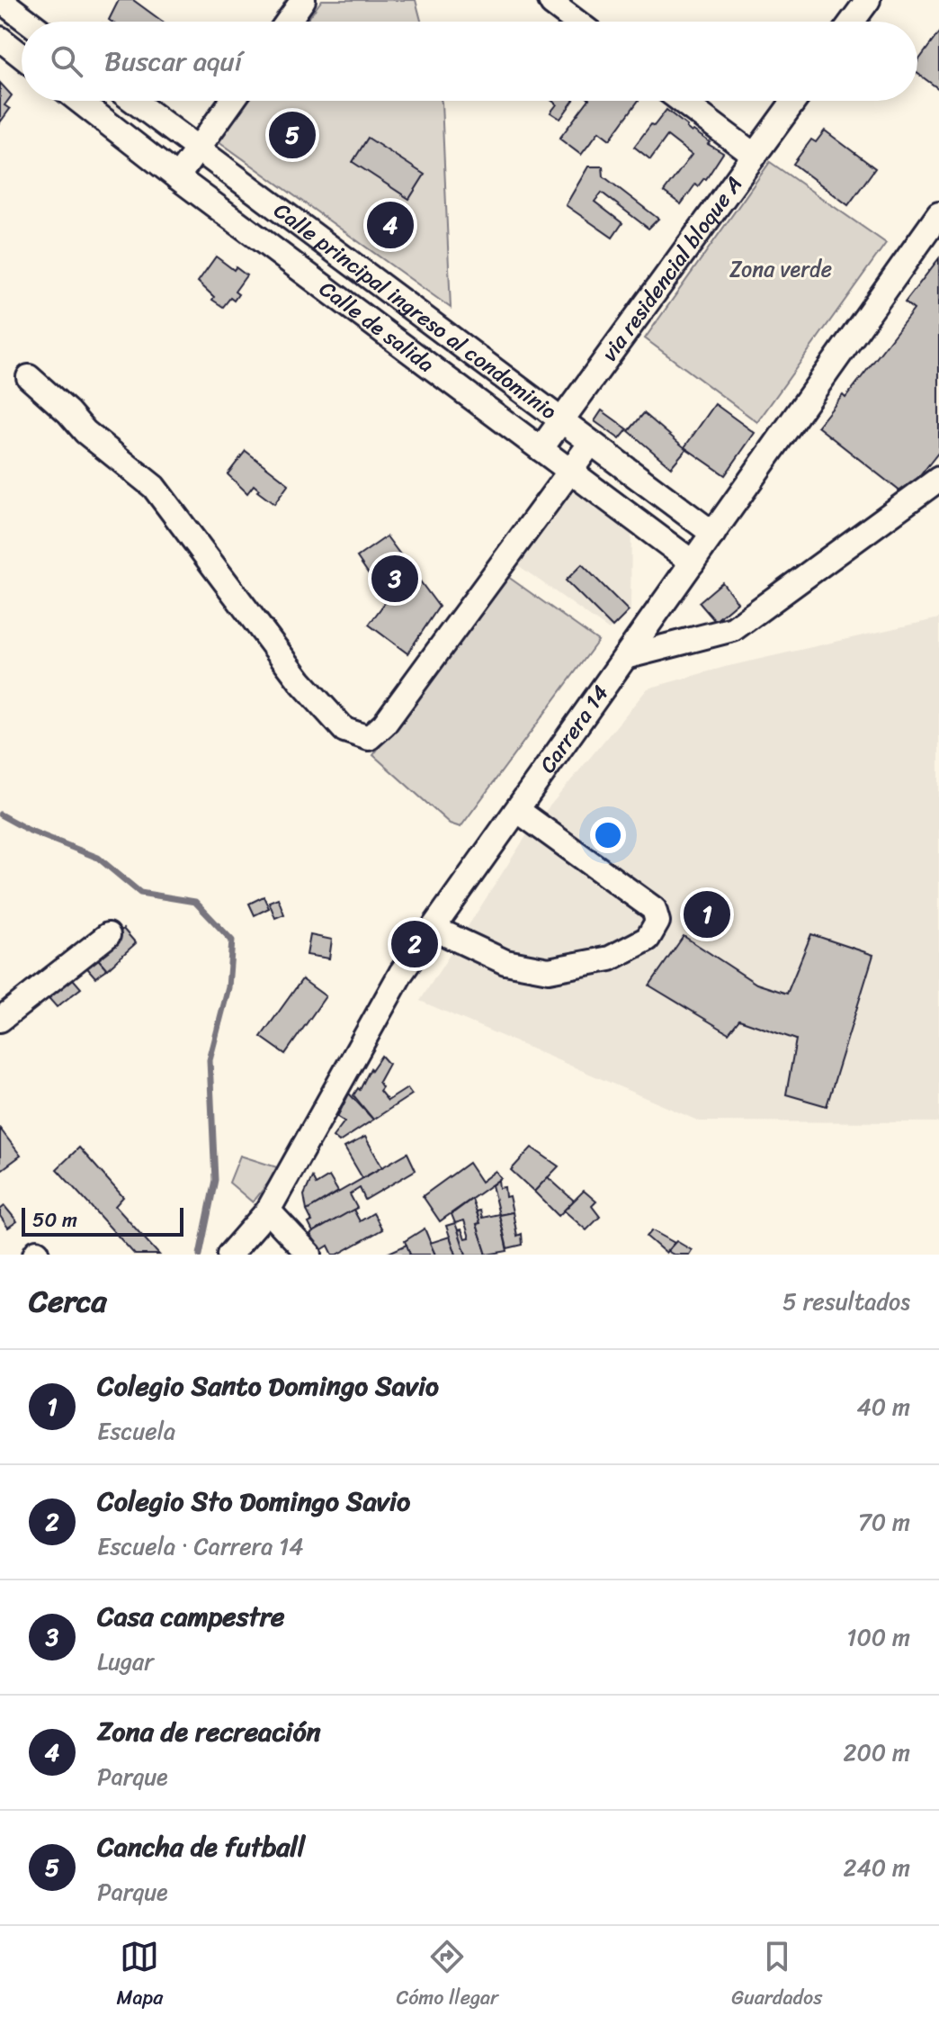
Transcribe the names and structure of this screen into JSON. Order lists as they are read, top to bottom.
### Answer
{
  "streets": {
    "street": [
      "via residencial bloque A",
      "Calle principal ingreso al condominio",
      "Calle de salida",
      "Carrera 14"
    ]
  },
  "crossings": [
    ["via residencial bloque A", "Calle principal ingreso al condominio"],
    ["via residencial bloque A", "Calle de salida"],
    ["Calle principal ingreso al condominio", "Carrera 14"],
    ["Calle de salida", "Carrera 14"]
  ],
  "parks": ["Zona verde"],
  "scale_bar": "50 m",
  "page": {
    "search": "Buscar aquí",
    "pins": [
      "5",
      "4",
      "3",
      "1",
      "2"
    ],
    "scale": "50 m",
    "heading": ["Cerca", "5 resultados"],
    "list": [
      {
        "mark": "1",
        "name": "Colegio Santo Domingo Savio",
        "note": "Escuela",
        "value": "40 m"
      },
      {
        "mark": "2",
        "name": "Colegio Sto Domingo Savio",
        "note": "Escuela · Carrera 14",
        "value": "70 m"
      },
      {
        "mark": "3",
        "name": "Casa campestre",
        "note": "Lugar",
        "value": "100 m"
      },
      {
        "mark": "4",
        "name": "Zona de recreación",
        "note": "Parque",
        "value": "200 m"
      },
      {
        "mark": "5",
        "name": "Cancha de futball",
        "note": "Parque",
        "value": "240 m"
      }
    ],
    "nav": ["Mapa", "Cómo llegar", "Guardados"]
  }
}
